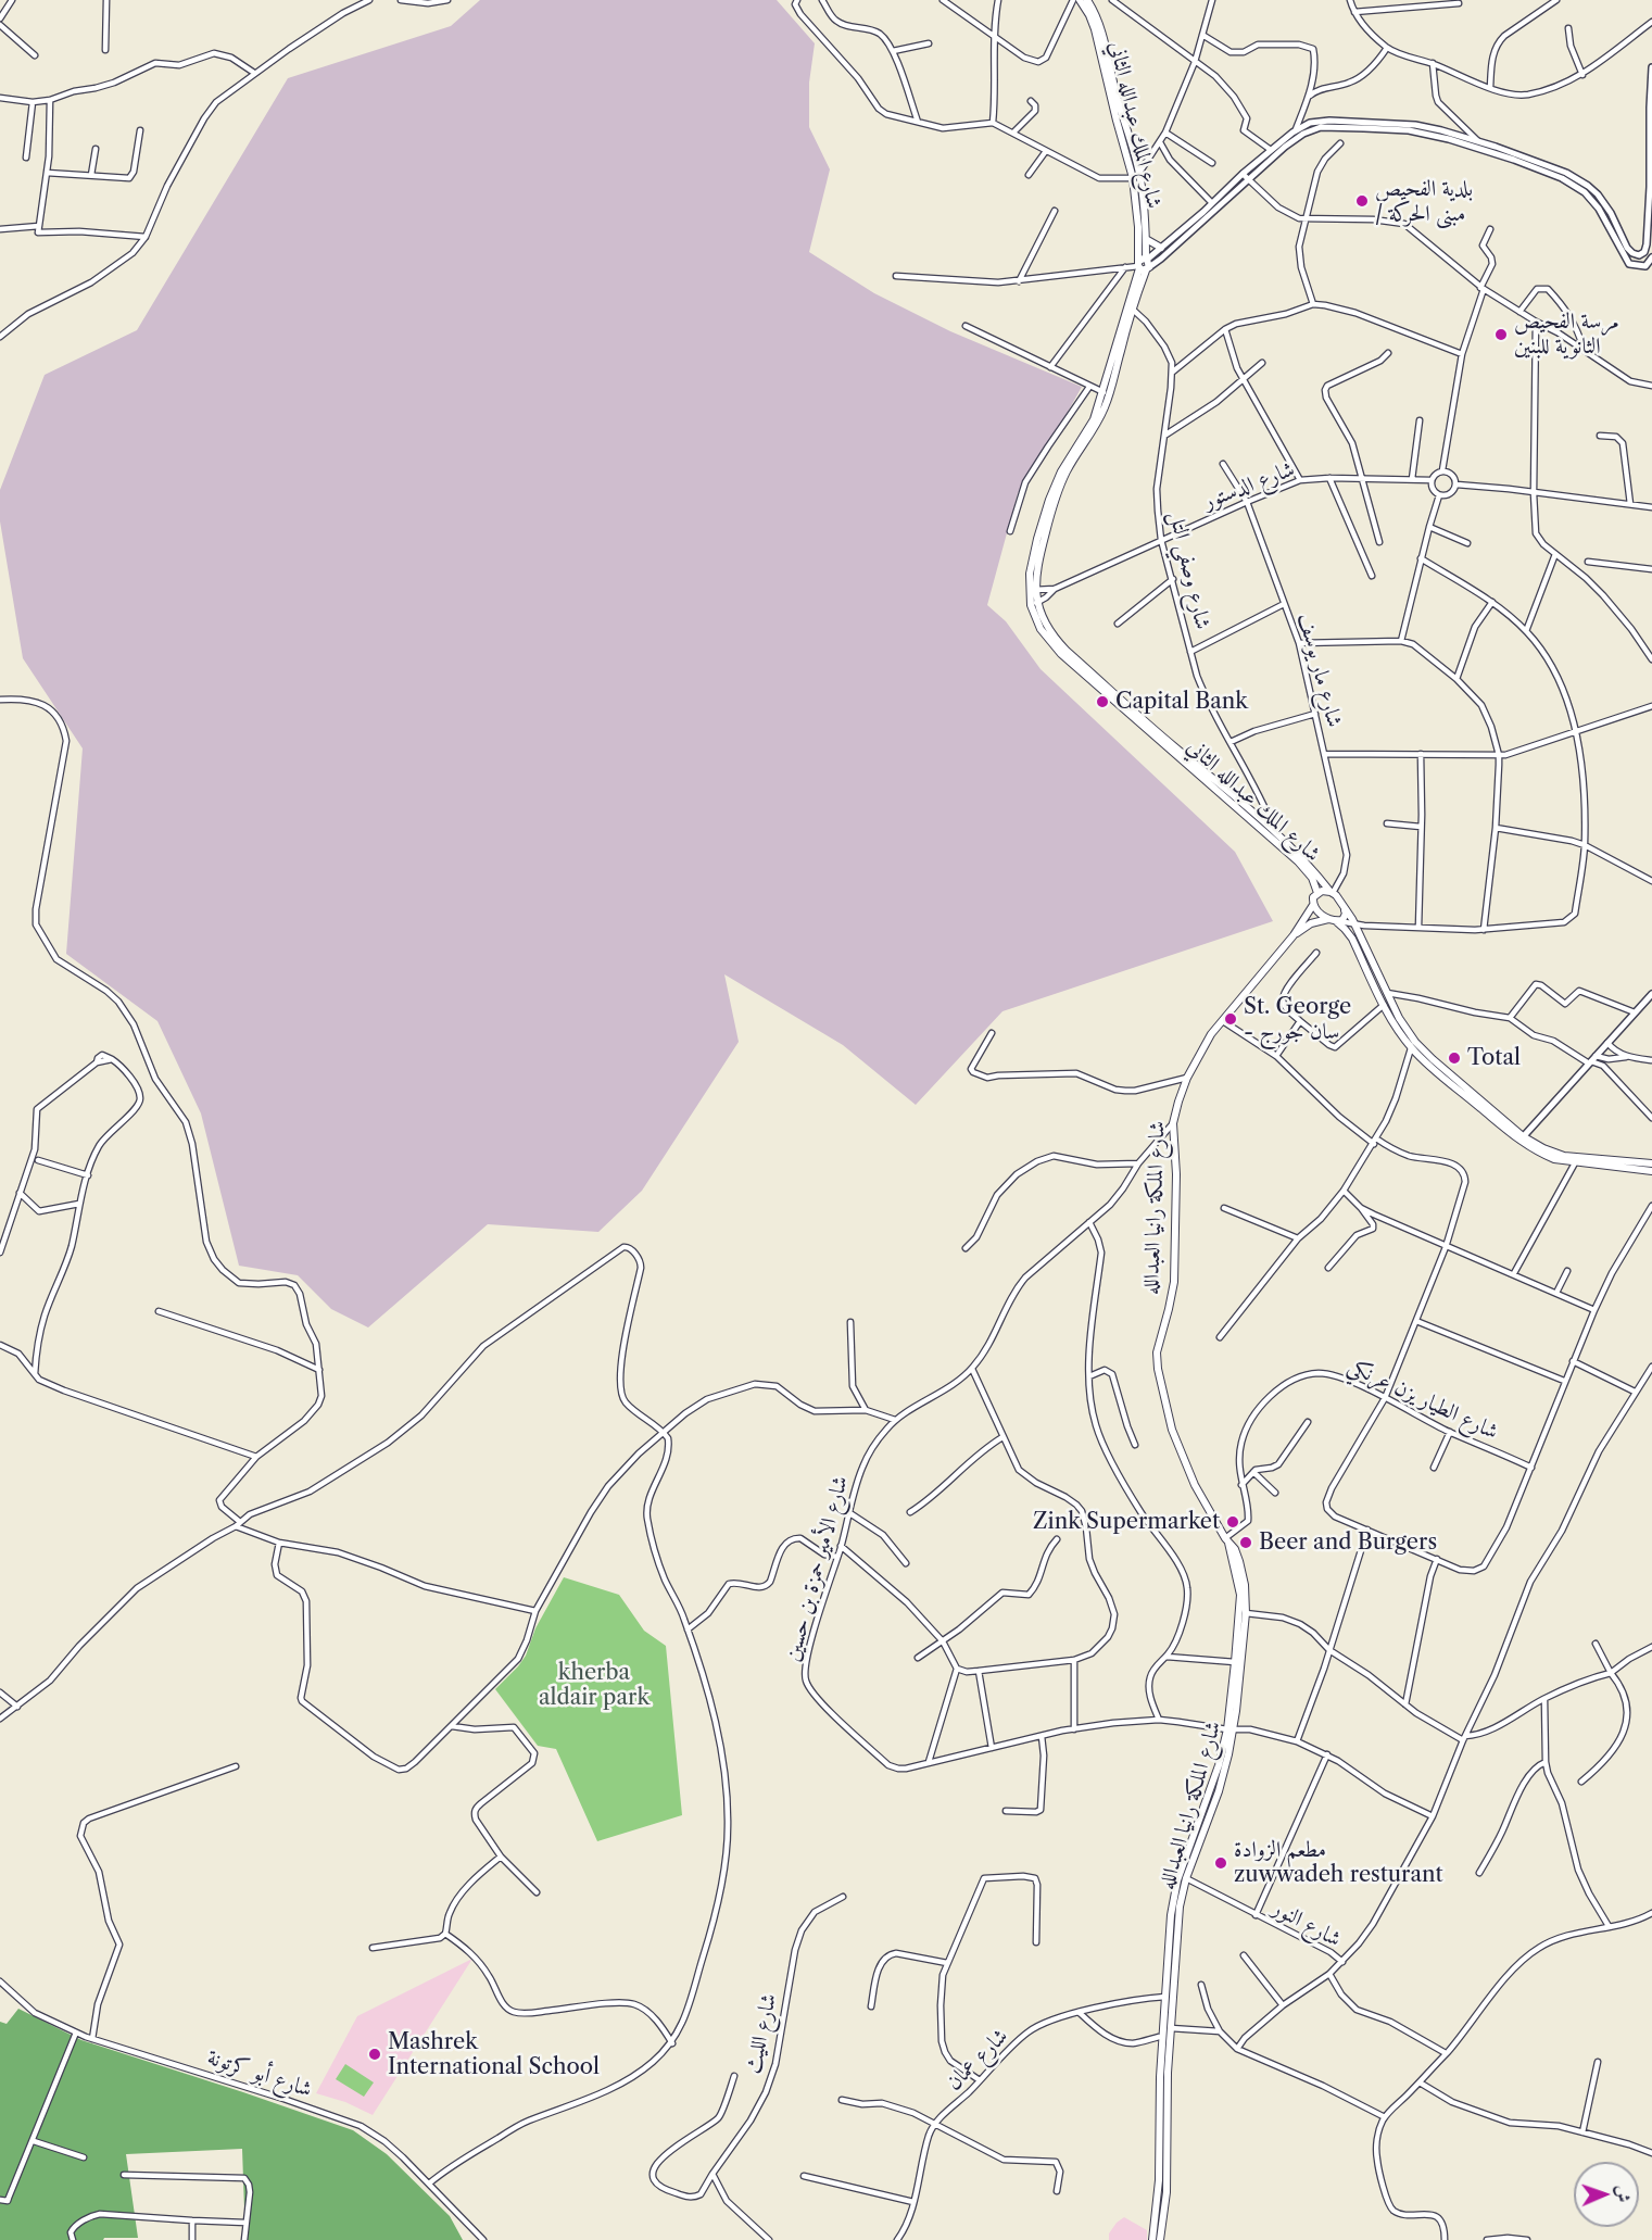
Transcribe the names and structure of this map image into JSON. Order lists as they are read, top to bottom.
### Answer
{
  "streets": {
    "main road": ["شارع الملك عبدالله الثاني", "شارع الملكة رانيا العبدالله"],
    "street": [
      "شارع الدستور",
      "شارع وصفي التل",
      "شارع مار يوسف",
      "شارع الطيار يزن عرنكي",
      "شارع الأمير حمزة بن حسين",
      "شارع النور",
      "شارع الليث",
      "شارع عمان",
      "شارع أبو كرتونة"
    ]
  },
  "crossings": [
    ["شارع الملك عبدالله الثاني", "شارع الدستور"],
    ["شارع الملك عبدالله الثاني", "شارع وصفي التل"],
    ["شارع الملك عبدالله الثاني", "شارع مار يوسف"],
    ["شارع الملك عبدالله الثاني", "شارع الملكة رانيا العبدالله"],
    ["شارع الدستور", "شارع وصفي التل"],
    ["شارع الدستور", "شارع مار يوسف"],
    ["شارع مار يوسف", "شارع الملكة رانيا العبدالله"],
    ["شارع الملكة رانيا العبدالله", "شارع الطيار يزن عرنكي"],
    ["شارع الملكة رانيا العبدالله", "شارع الأمير حمزة بن حسين"],
    ["شارع الملكة رانيا العبدالله", "شارع النور"],
    ["شارع الملكة رانيا العبدالله", "شارع عمان"]
  ],
  "parks": ["kherba aldair park"],
  "places": [
    "بلدية الفحيص / مبنى الحركة",
    "مرسة الفحيص الثانوية للبنين",
    "Capital Bank",
    "St. George - سان جورج",
    "Total",
    "Zink Supermarket",
    "Beer and Burgers",
    "مطعم الزوادة zuwwadeh resturant",
    "Mashrek International School"
  ],
  "north": "right"
}
